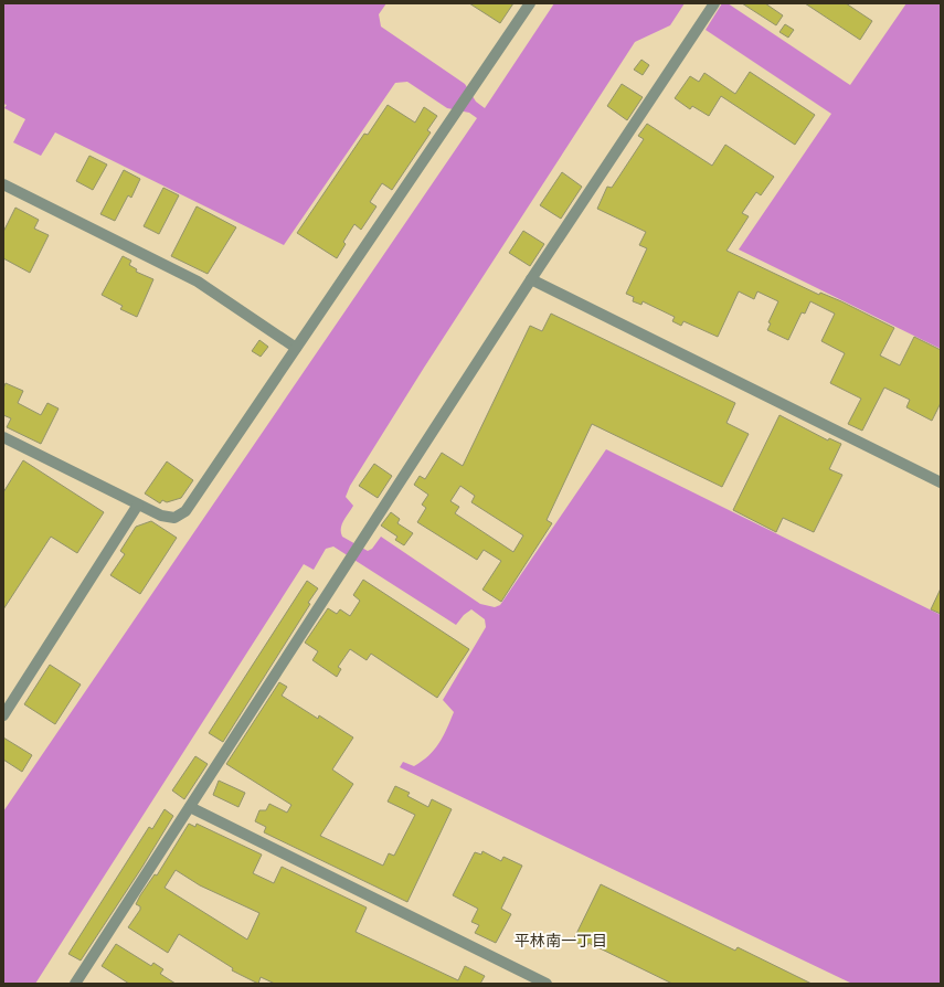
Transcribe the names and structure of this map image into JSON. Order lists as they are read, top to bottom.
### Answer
{
  "districts": ["平林南一丁目"]
}
